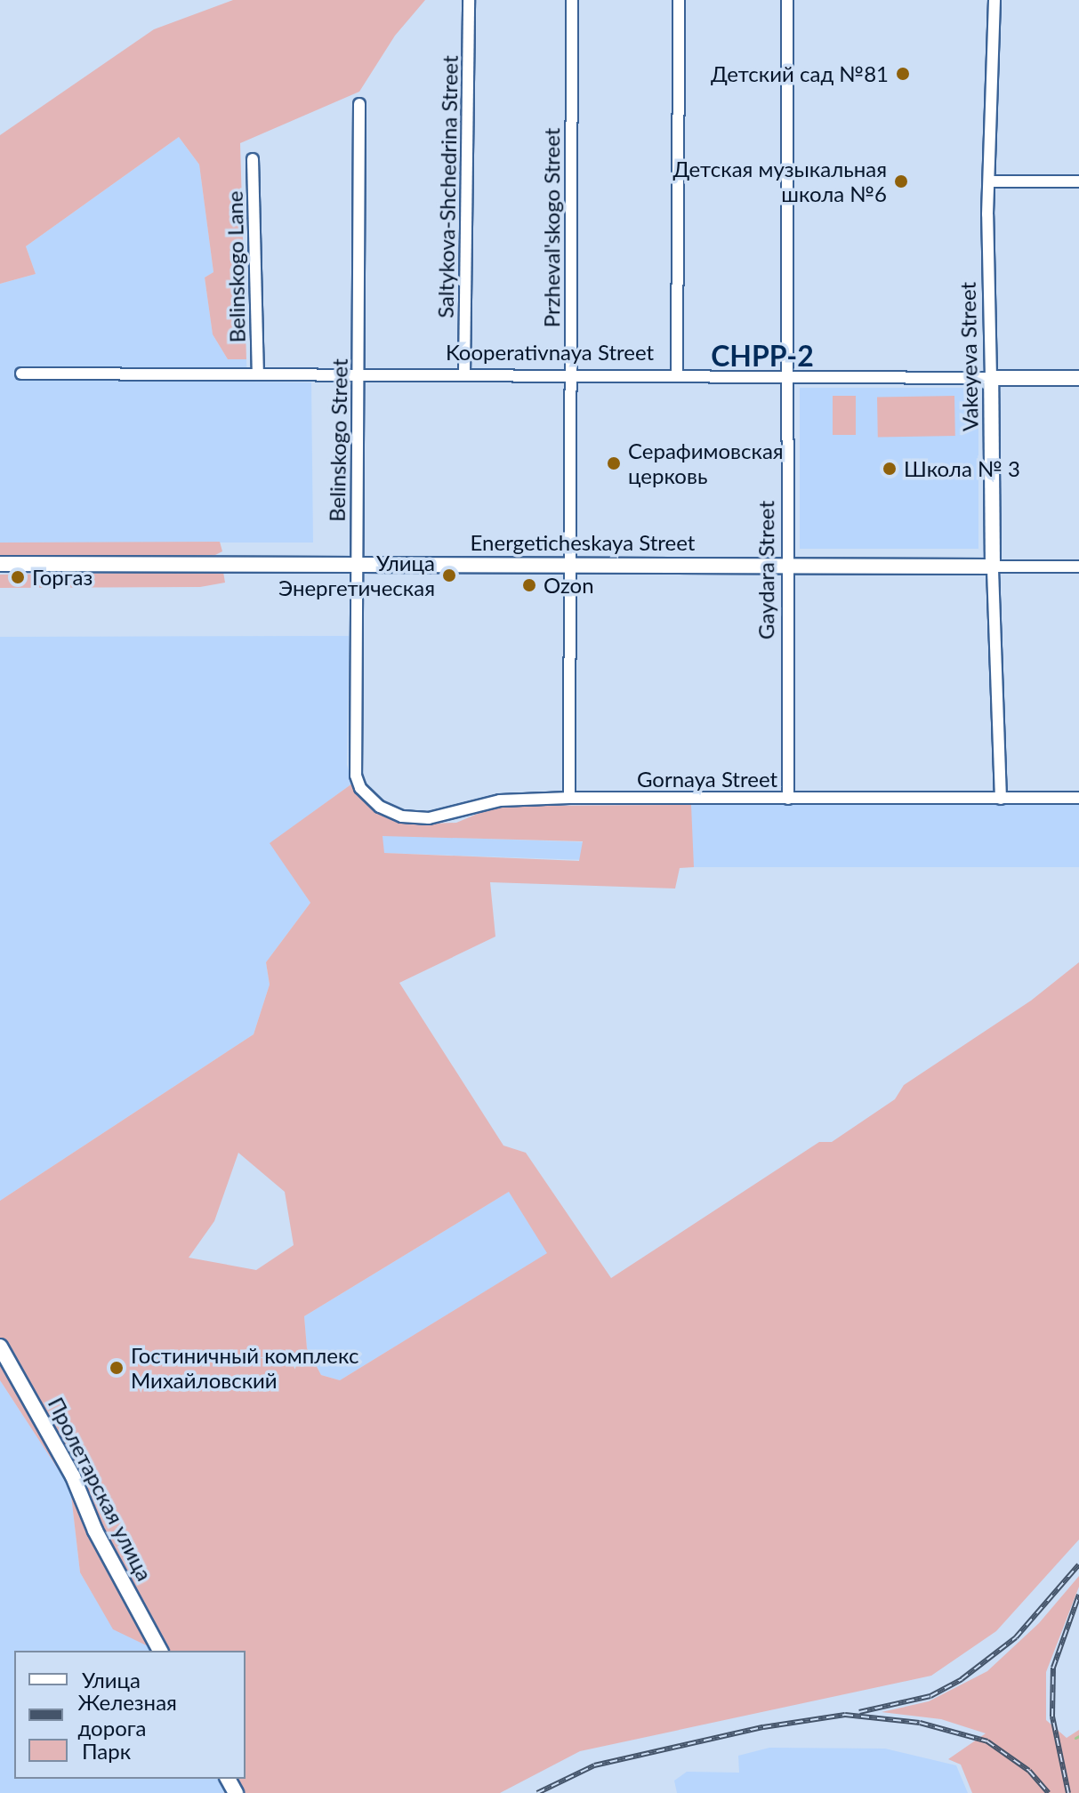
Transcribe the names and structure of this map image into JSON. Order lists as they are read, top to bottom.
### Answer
{
  "streets": {
    "street": [
      "Saltykova-Shchedrina Street",
      "Przheval'skogo Street",
      "Belinskogo Lane",
      "Kooperativnaya Street",
      "Vakeyeva Street",
      "Belinskogo Street",
      "Energeticheskaya Street",
      "Gaydara Street",
      "Gornaya Street",
      "Пролетарская улица"
    ]
  },
  "crossings": [
    ["Saltykova-Shchedrina Street", "Kooperativnaya Street"],
    ["Przheval'skogo Street", "Kooperativnaya Street"],
    ["Przheval'skogo Street", "Energeticheskaya Street"],
    ["Przheval'skogo Street", "Gornaya Street"],
    ["Belinskogo Lane", "Kooperativnaya Street"],
    ["Kooperativnaya Street", "Vakeyeva Street"],
    ["Kooperativnaya Street", "Belinskogo Street"],
    ["Kooperativnaya Street", "Gaydara Street"],
    ["Vakeyeva Street", "Energeticheskaya Street"],
    ["Vakeyeva Street", "Gornaya Street"],
    ["Belinskogo Street", "Energeticheskaya Street"],
    ["Belinskogo Street", "Gornaya Street"],
    ["Energeticheskaya Street", "Gaydara Street"],
    ["Gaydara Street", "Gornaya Street"]
  ],
  "districts": ["CHPP-2"],
  "places": [
    "Детский сад №81",
    "Детская музыкальная школа №6",
    "Серафимовская церковь",
    "Школа № 3",
    "Улица Энергетическая",
    "Горгаз",
    "Ozon",
    "Гостиничный комплекс Михайловский"
  ],
  "legend": ["Улица", "Железная дорога", "Парк"]
}
